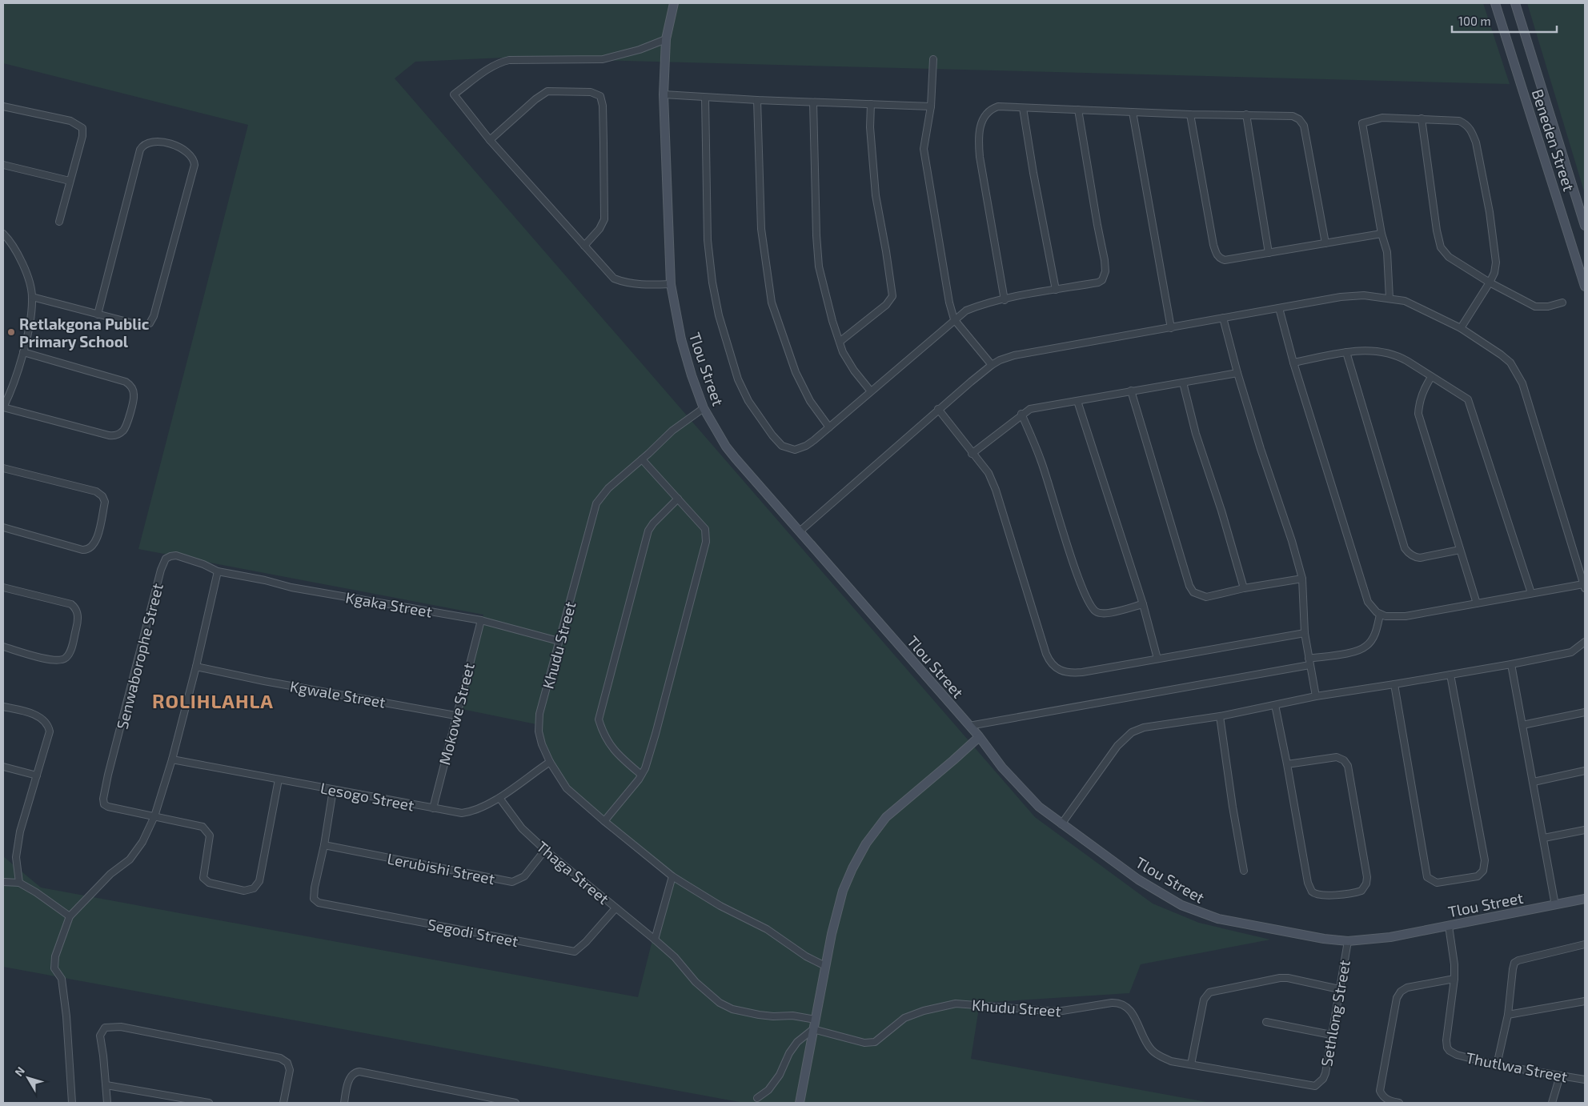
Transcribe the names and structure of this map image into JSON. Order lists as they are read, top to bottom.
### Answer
{
  "streets": {
    "street": [
      "Beneden Street",
      "Tlou Street",
      "Kgaka Street",
      "Khudu Street",
      "Senwaborophe Street",
      "Kgwale Street",
      "Mokowe Street",
      "Lesogo Street",
      "Lerubishi Street",
      "Thaga Street",
      "Segodi Street",
      "Sethlong Street",
      "Thutlwa Street"
    ]
  },
  "crossings": [
    ["Tlou Street", "Khudu Street"],
    ["Tlou Street", "Sethlong Street"],
    ["Kgaka Street", "Khudu Street"],
    ["Kgaka Street", "Senwaborophe Street"],
    ["Kgaka Street", "Mokowe Street"],
    ["Khudu Street", "Lesogo Street"],
    ["Khudu Street", "Sethlong Street"],
    ["Kgwale Street", "Mokowe Street"],
    ["Mokowe Street", "Lesogo Street"],
    ["Lesogo Street", "Thaga Street"],
    ["Lerubishi Street", "Thaga Street"],
    ["Lerubishi Street", "Segodi Street"],
    ["Thaga Street", "Segodi Street"]
  ],
  "districts": ["ROLIHLAHLA"],
  "places": ["Retlakgona Public Primary School"],
  "scale_bar": "100 m",
  "north": "top left"
}
